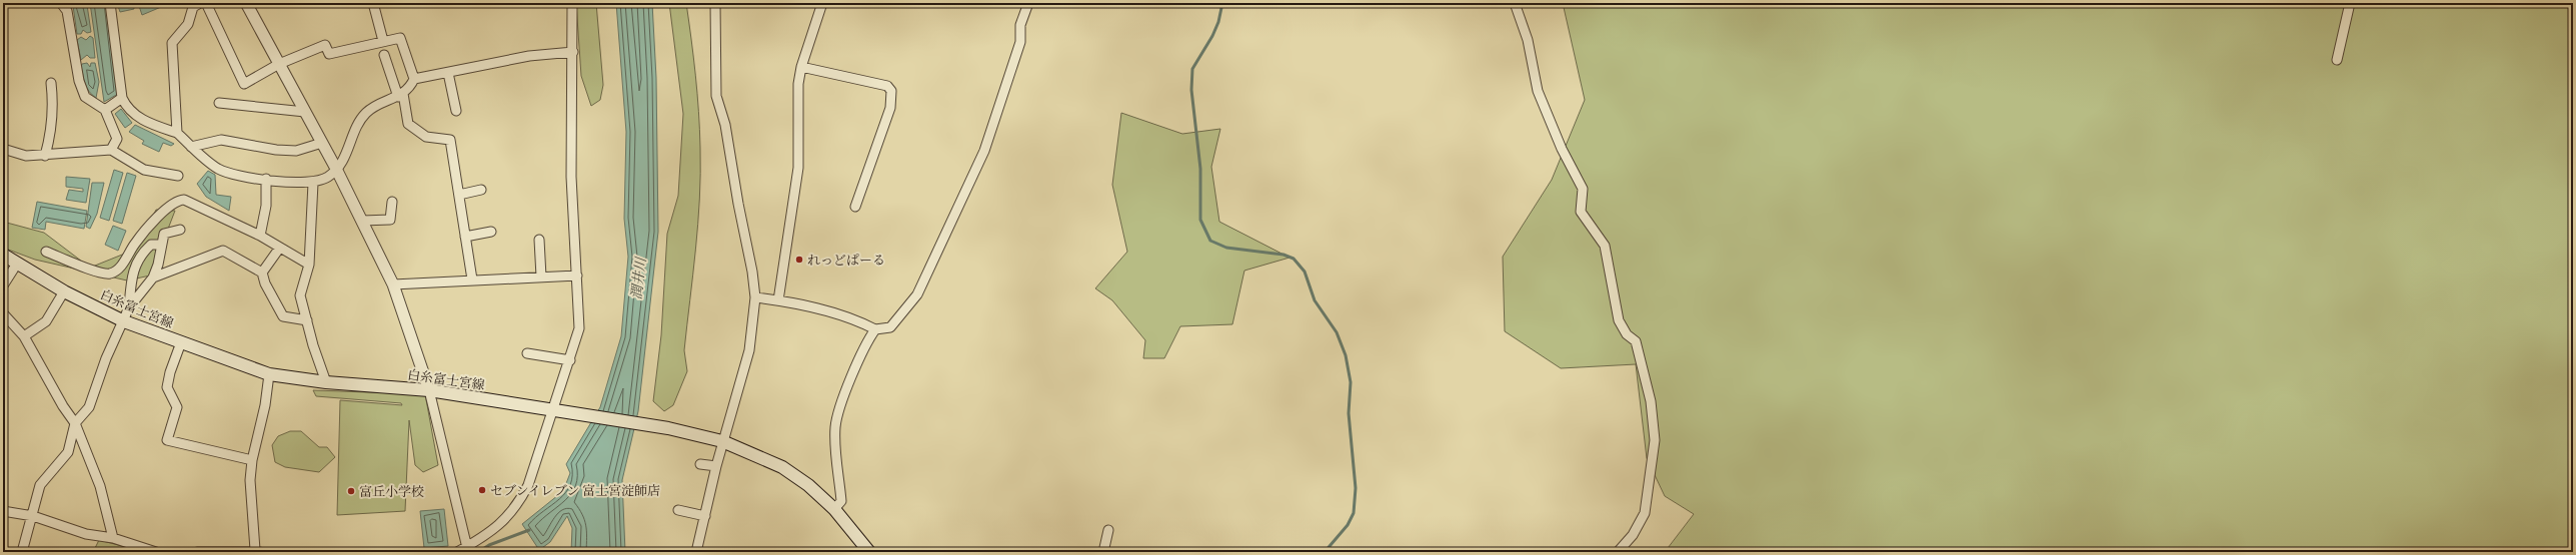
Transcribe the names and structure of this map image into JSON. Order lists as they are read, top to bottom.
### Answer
{
  "streets": {
    "main road": ["白糸富士宮線"]
  },
  "water": ["潤井川"],
  "places": ["れっどぱーる", "セブンイレブン 富士宮淀師店", "富丘小学校"]
}
